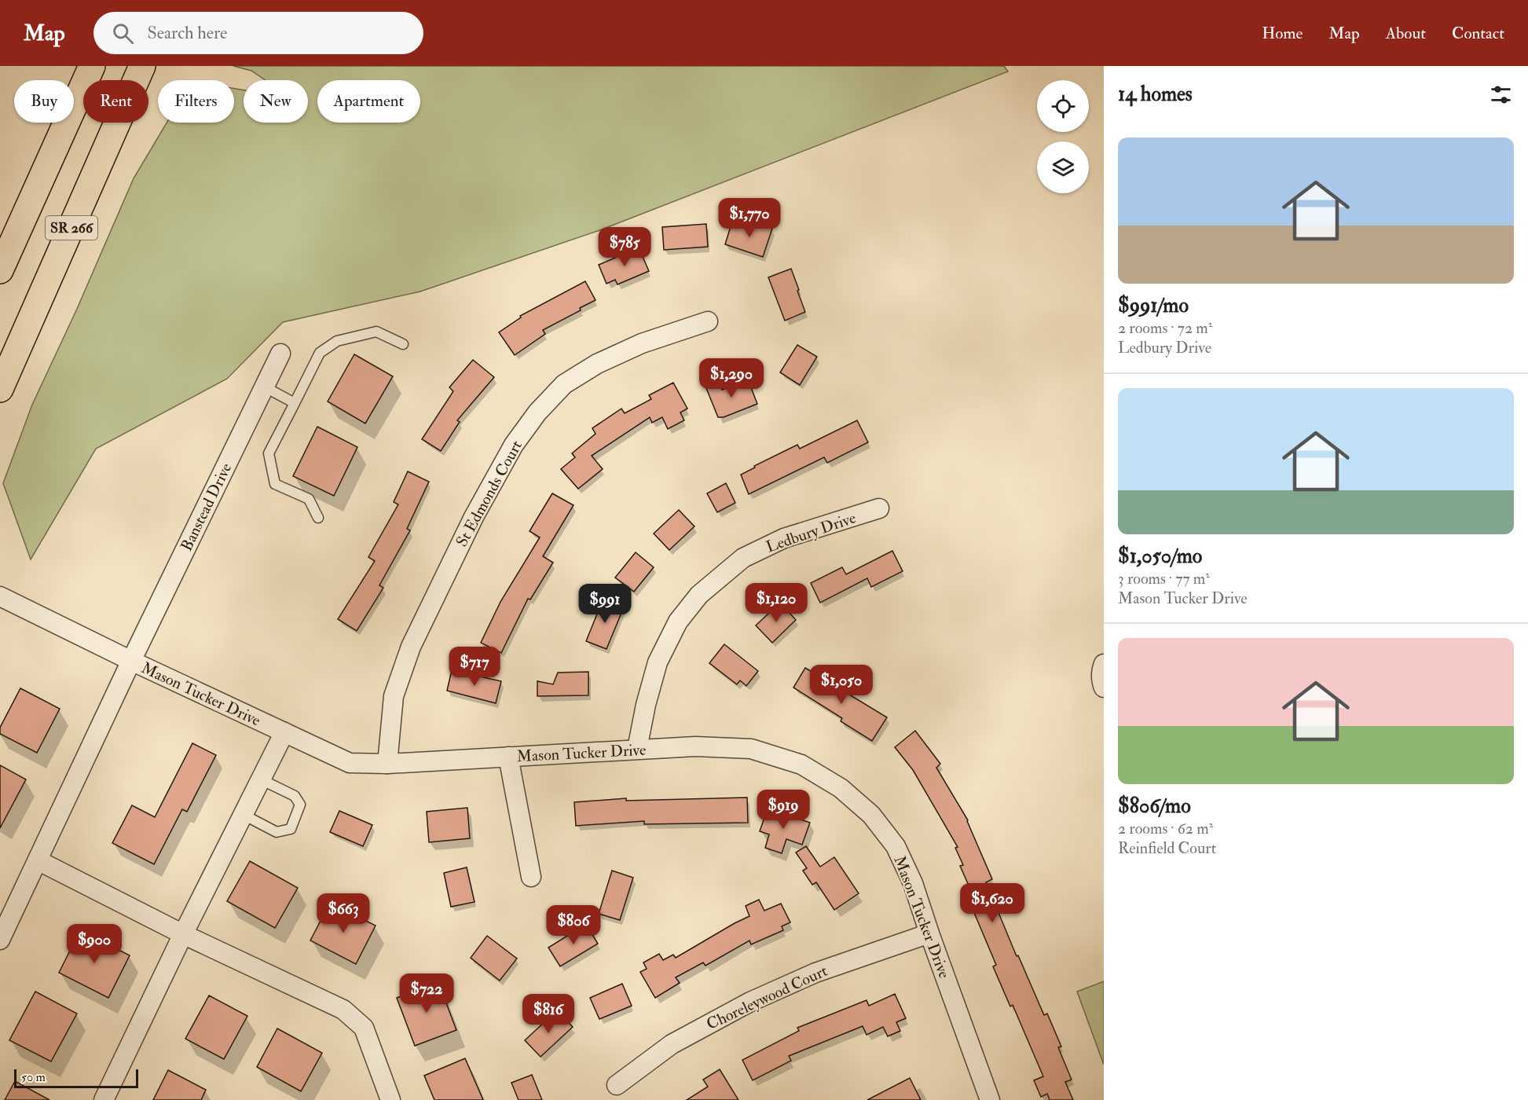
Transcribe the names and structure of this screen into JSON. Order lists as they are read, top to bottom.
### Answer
{
  "streets": {
    "main road": ["SR 266"],
    "street": [
      "St Edmonds Court",
      "Banstead Drive",
      "Ledbury Drive",
      "Mason Tucker Drive",
      "Choreleywood Court"
    ]
  },
  "crossings": [
    ["St Edmonds Court", "Mason Tucker Drive"],
    ["Banstead Drive", "Mason Tucker Drive"],
    ["Ledbury Drive", "Mason Tucker Drive"],
    ["Mason Tucker Drive", "Choreleywood Court"]
  ],
  "scale_bar": "50 m",
  "page": {
    "header": "Map",
    "search": "Search here",
    "nav": [
      "Home",
      "Map",
      "About",
      "Contact"
    ],
    "heading": "14 homes",
    "chip": [
      "Buy",
      "Rent",
      "Filters",
      "New",
      "Apartment"
    ],
    "list": [
      {
        "name": "$991/mo",
        "note": "2 rooms · 72 m² · Ledbury Drive"
      },
      {
        "name": "$1,050/mo",
        "note": "3 rooms · 77 m² · Mason Tucker Drive"
      },
      {
        "name": "$806/mo",
        "note": "2 rooms · 62 m² · Reinfield Court"
      }
    ],
    "price": [
      "$1,770",
      "$785",
      "$1,290",
      "$1,120",
      "$991",
      "$717",
      "$1,050",
      "$919",
      "$1,620",
      "$663",
      "$806",
      "$900",
      "$722",
      "$816"
    ],
    "scale": "50 m"
  }
}
